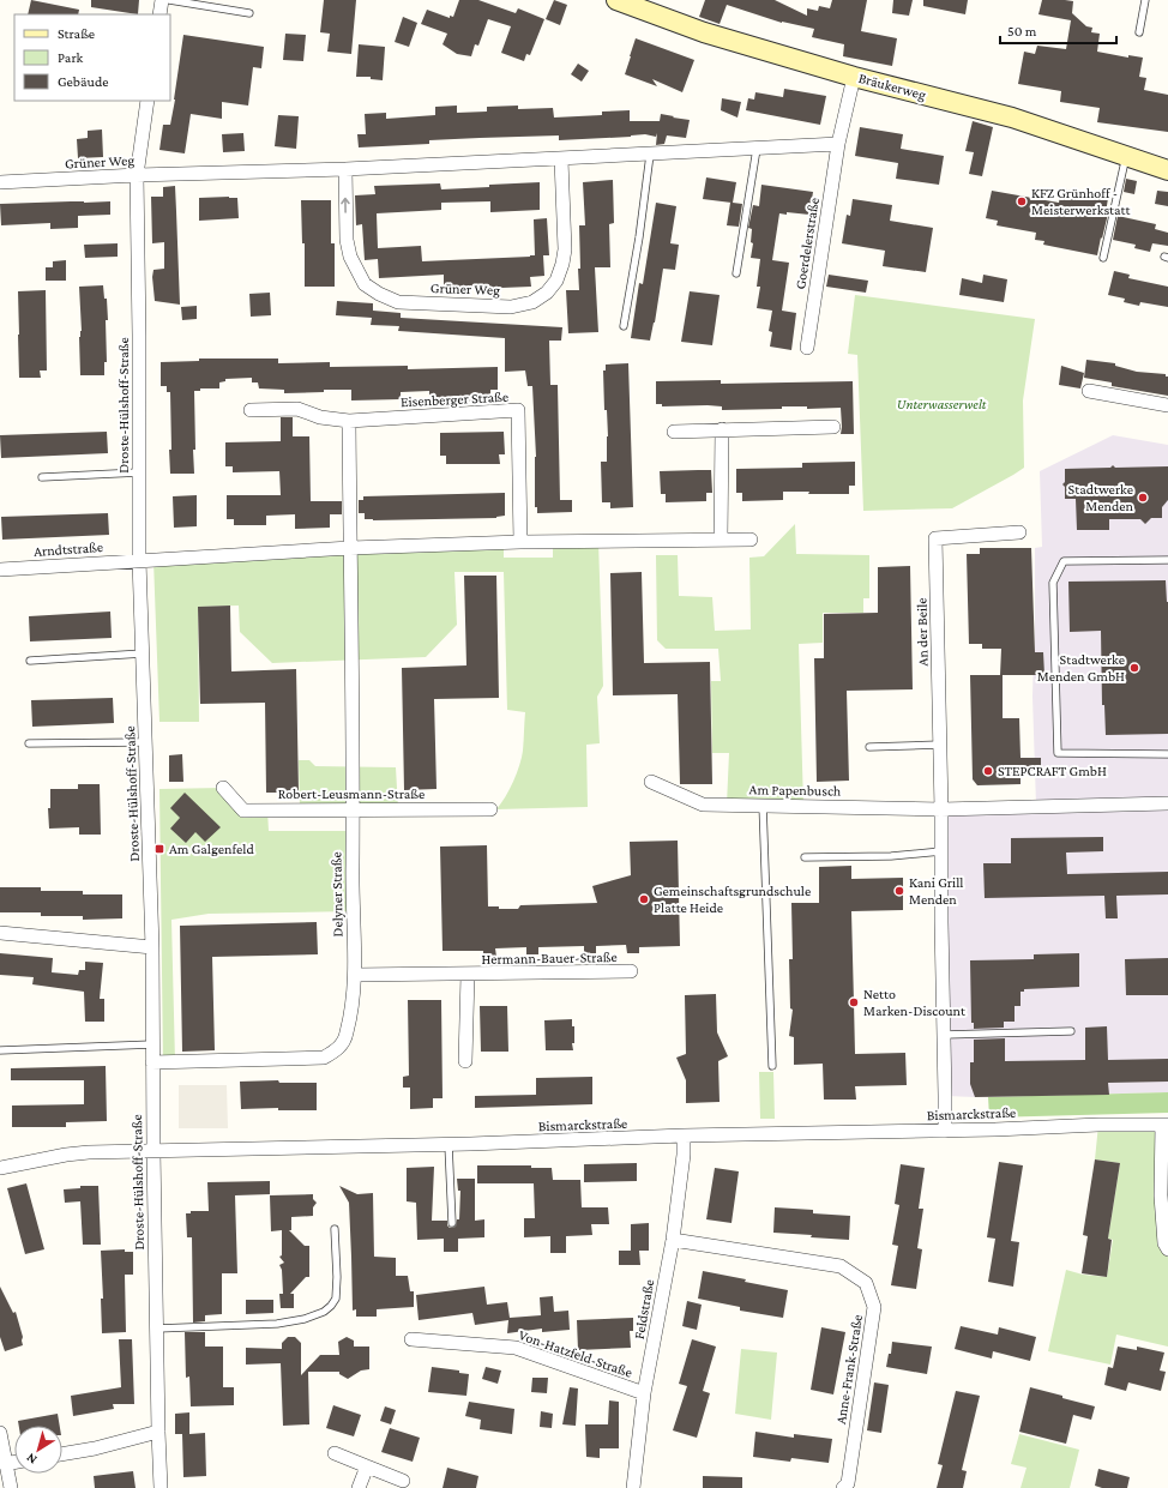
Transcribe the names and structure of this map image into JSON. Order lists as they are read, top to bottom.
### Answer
{
  "streets": {
    "main road": ["Bräukerweg"],
    "street": [
      "Grüner Weg",
      "Goerdelerstraße",
      "Eisenberger Straße",
      "Droste-Hülshoff-Straße",
      "Arndtstraße",
      "An der Beile",
      "Am Papenbusch",
      "Robert-Leusmann-Straße",
      "Delyner Straße",
      "Hermann-Bauer-Straße",
      "Bismarckstraße",
      "Feldstraße",
      "Von-Hatzfeld-Straße",
      "Anne-Frank-Straße"
    ]
  },
  "crossings": [
    ["Grüner Weg", "Goerdelerstraße"],
    ["Grüner Weg", "Droste-Hülshoff-Straße"],
    ["Droste-Hülshoff-Straße", "Arndtstraße"],
    ["Droste-Hülshoff-Straße", "Delyner Straße"],
    ["Droste-Hülshoff-Straße", "Bismarckstraße"],
    ["An der Beile", "Am Papenbusch"],
    ["Robert-Leusmann-Straße", "Delyner Straße"],
    ["Delyner Straße", "Hermann-Bauer-Straße"],
    ["Bismarckstraße", "Feldstraße"],
    ["Feldstraße", "Von-Hatzfeld-Straße"],
    ["Feldstraße", "Anne-Frank-Straße"]
  ],
  "parks": ["Unterwasserwelt"],
  "places": {
    "other": [
      "KFZ Grünhoff - Meisterwerkstatt",
      "Stadtwerke Menden",
      "Stadtwerke Menden GmbH",
      "STEPCRAFT GmbH",
      "Kani Grill Menden",
      "Gemeinschaftsgrundschule Platte Heide",
      "Netto Marken-Discount"
    ],
    "transit": ["Am Galgenfeld"]
  },
  "legend": ["Straße", "Park", "Gebäude"],
  "scale_bar": "50 m",
  "north": "bottom left"
}
